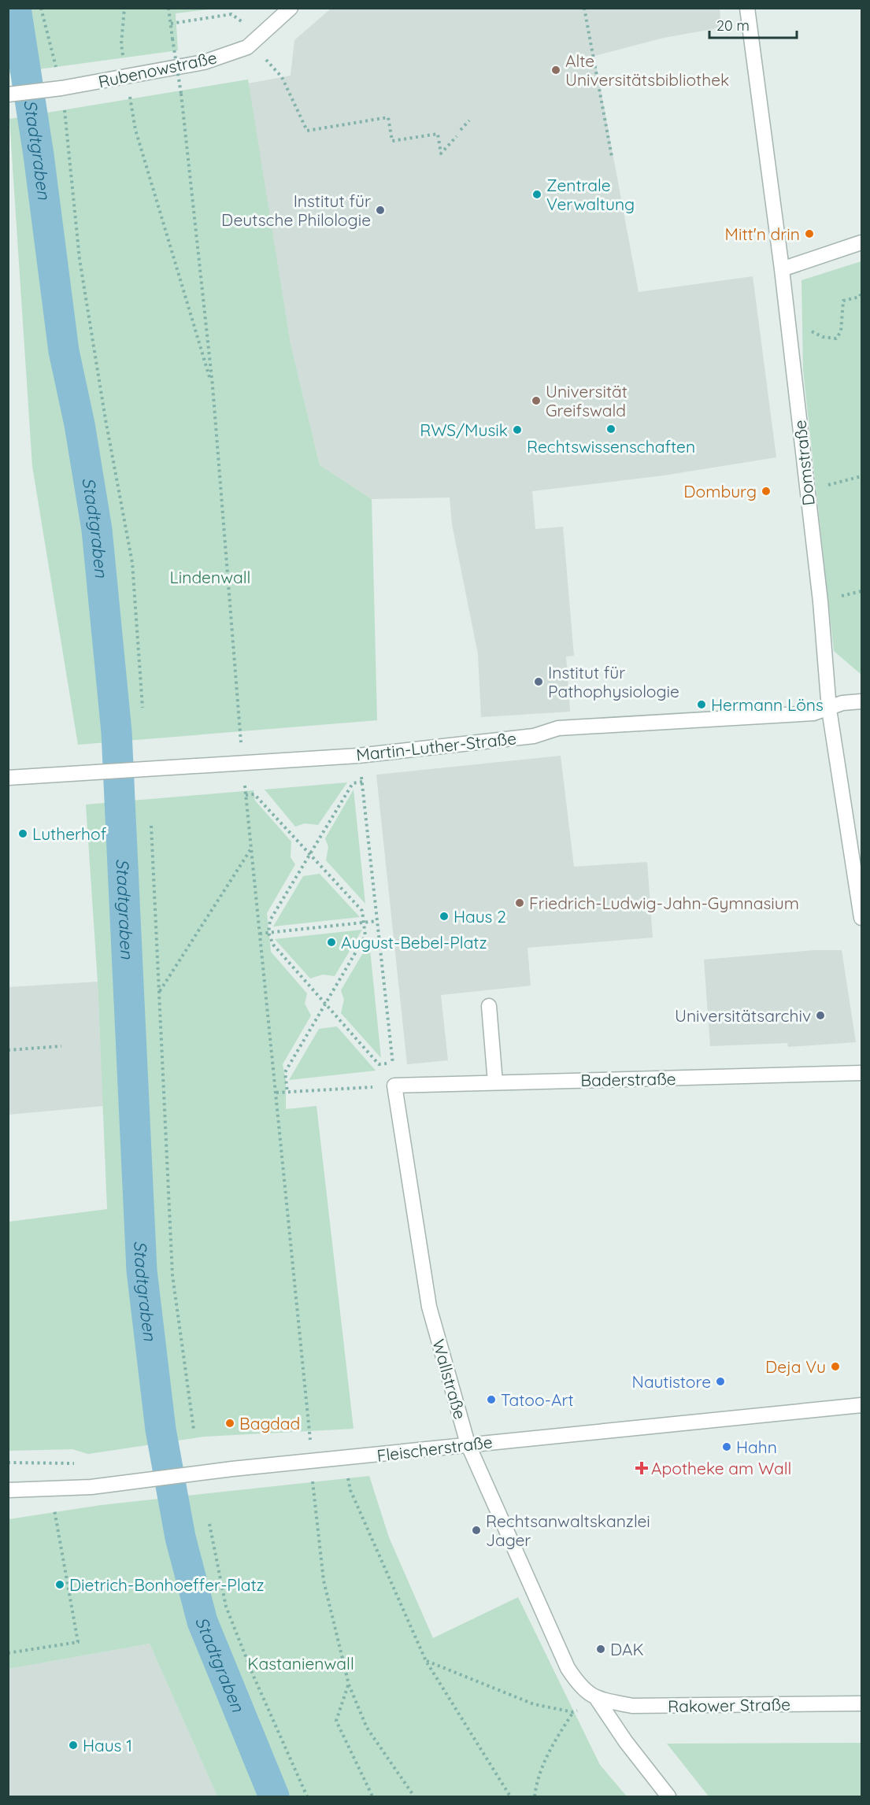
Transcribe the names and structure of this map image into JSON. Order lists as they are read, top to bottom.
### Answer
{
  "streets": {
    "street": [
      "Rubenowstraße",
      "Domstraße",
      "Martin-Luther-Straße",
      "Baderstraße",
      "Wallstraße",
      "Fleischerstraße",
      "Rakower Straße"
    ]
  },
  "crossings": [
    ["Domstraße", "Martin-Luther-Straße"],
    ["Baderstraße", "Wallstraße"],
    ["Wallstraße", "Fleischerstraße"],
    ["Wallstraße", "Rakower Straße"]
  ],
  "water": ["Stadtgraben"],
  "parks": ["Lindenwall", "Kastanienwall"],
  "places": {
    "other": [
      "Alte Universitätsbibliothek",
      "Zentrale Verwaltung",
      "Institut für Deutsche Philologie",
      "Mitt'n drin",
      "Universität Greifswald",
      "Rechtswissenschaften",
      "RWS/Musik",
      "Domburg",
      "Institut für Pathophysiologie",
      "Hermann Löns",
      "Lutherhof",
      "Friedrich-Ludwig-Jahn-Gymnasium",
      "Haus 2",
      "August-Bebel-Platz",
      "Universitätsarchiv",
      "Deja Vu",
      "Nautistore",
      "Tatoo-Art",
      "Bagdad",
      "Hahn",
      "Rechtsanwaltskanzlei Jager",
      "Dietrich-Bonhoeffer-Platz",
      "DAK",
      "Haus 1"
    ],
    "health": ["Apotheke am Wall"]
  },
  "scale_bar": "20 m"
}
